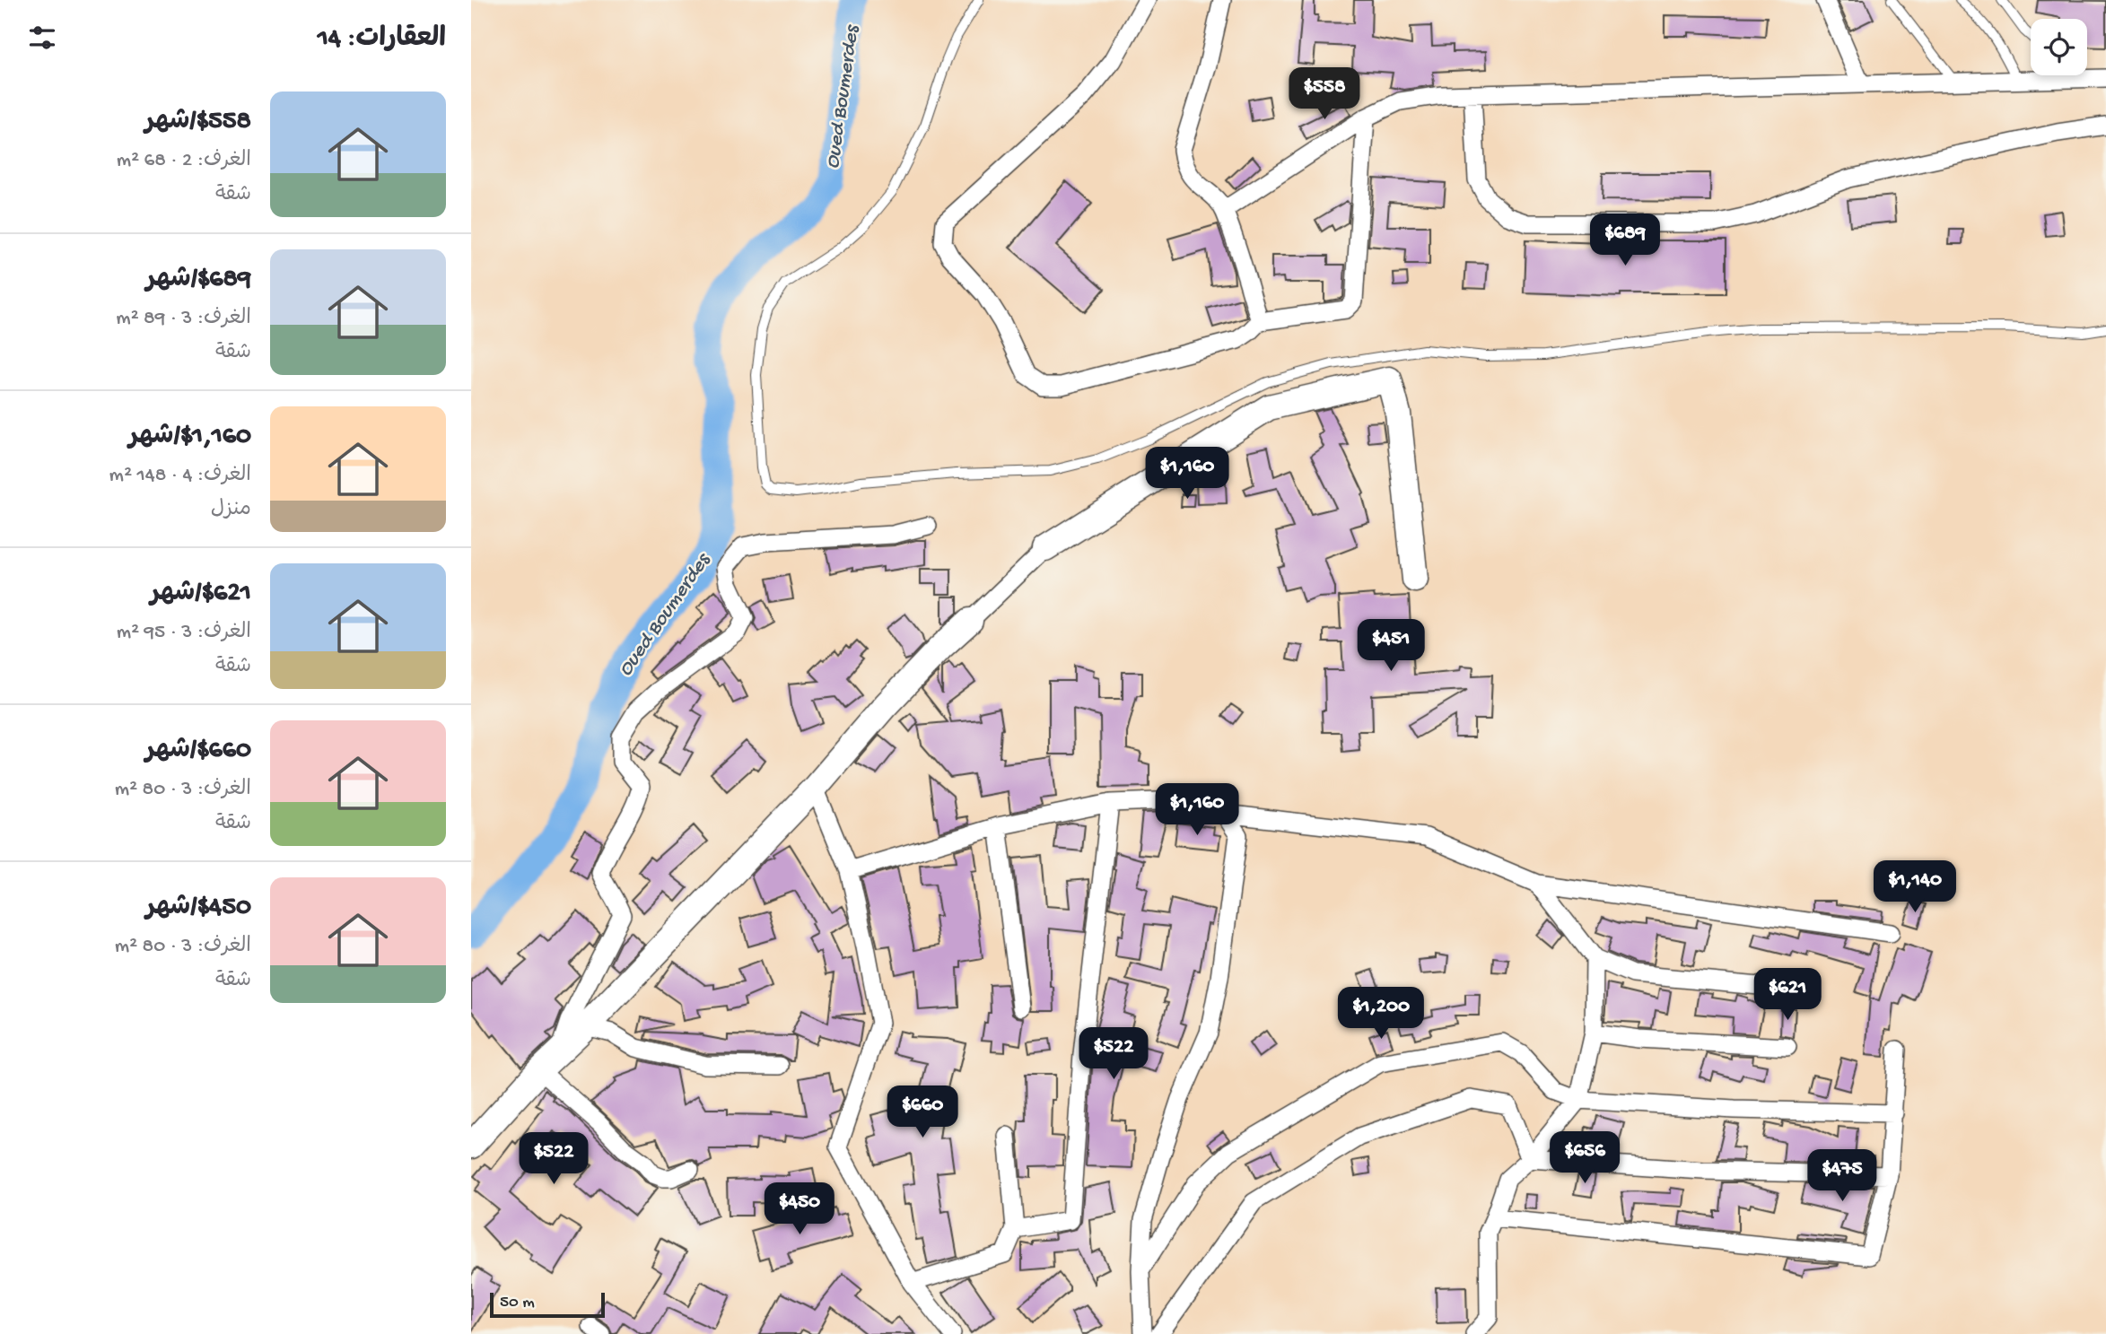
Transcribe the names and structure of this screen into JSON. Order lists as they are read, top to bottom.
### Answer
{
  "water": ["Oued Boumerdes"],
  "scale_bar": "50 m",
  "page": {
    "heading": "العقارات: 14",
    "price": [
      "$558",
      "$689",
      "$1,160",
      "$451",
      "$1,160",
      "$1,140",
      "$621",
      "$1,200",
      "$522",
      "$660",
      "$656",
      "$522",
      "$475",
      "$450"
    ],
    "list": [
      {
        "name": "$558/شهر",
        "note": "الغرف: 2 · 68 m² · شقة"
      },
      {
        "name": "$689/شهر",
        "note": "الغرف: 3 · 89 m² · شقة"
      },
      {
        "name": "$1,160/شهر",
        "note": "الغرف: 4 · 148 m² · منزل"
      },
      {
        "name": "$621/شهر",
        "note": "الغرف: 3 · 95 m² · شقة"
      },
      {
        "name": "$660/شهر",
        "note": "الغرف: 3 · 80 m² · شقة"
      },
      {
        "name": "$450/شهر",
        "note": "الغرف: 3 · 80 m² · شقة"
      }
    ],
    "scale": "50 m"
  }
}
